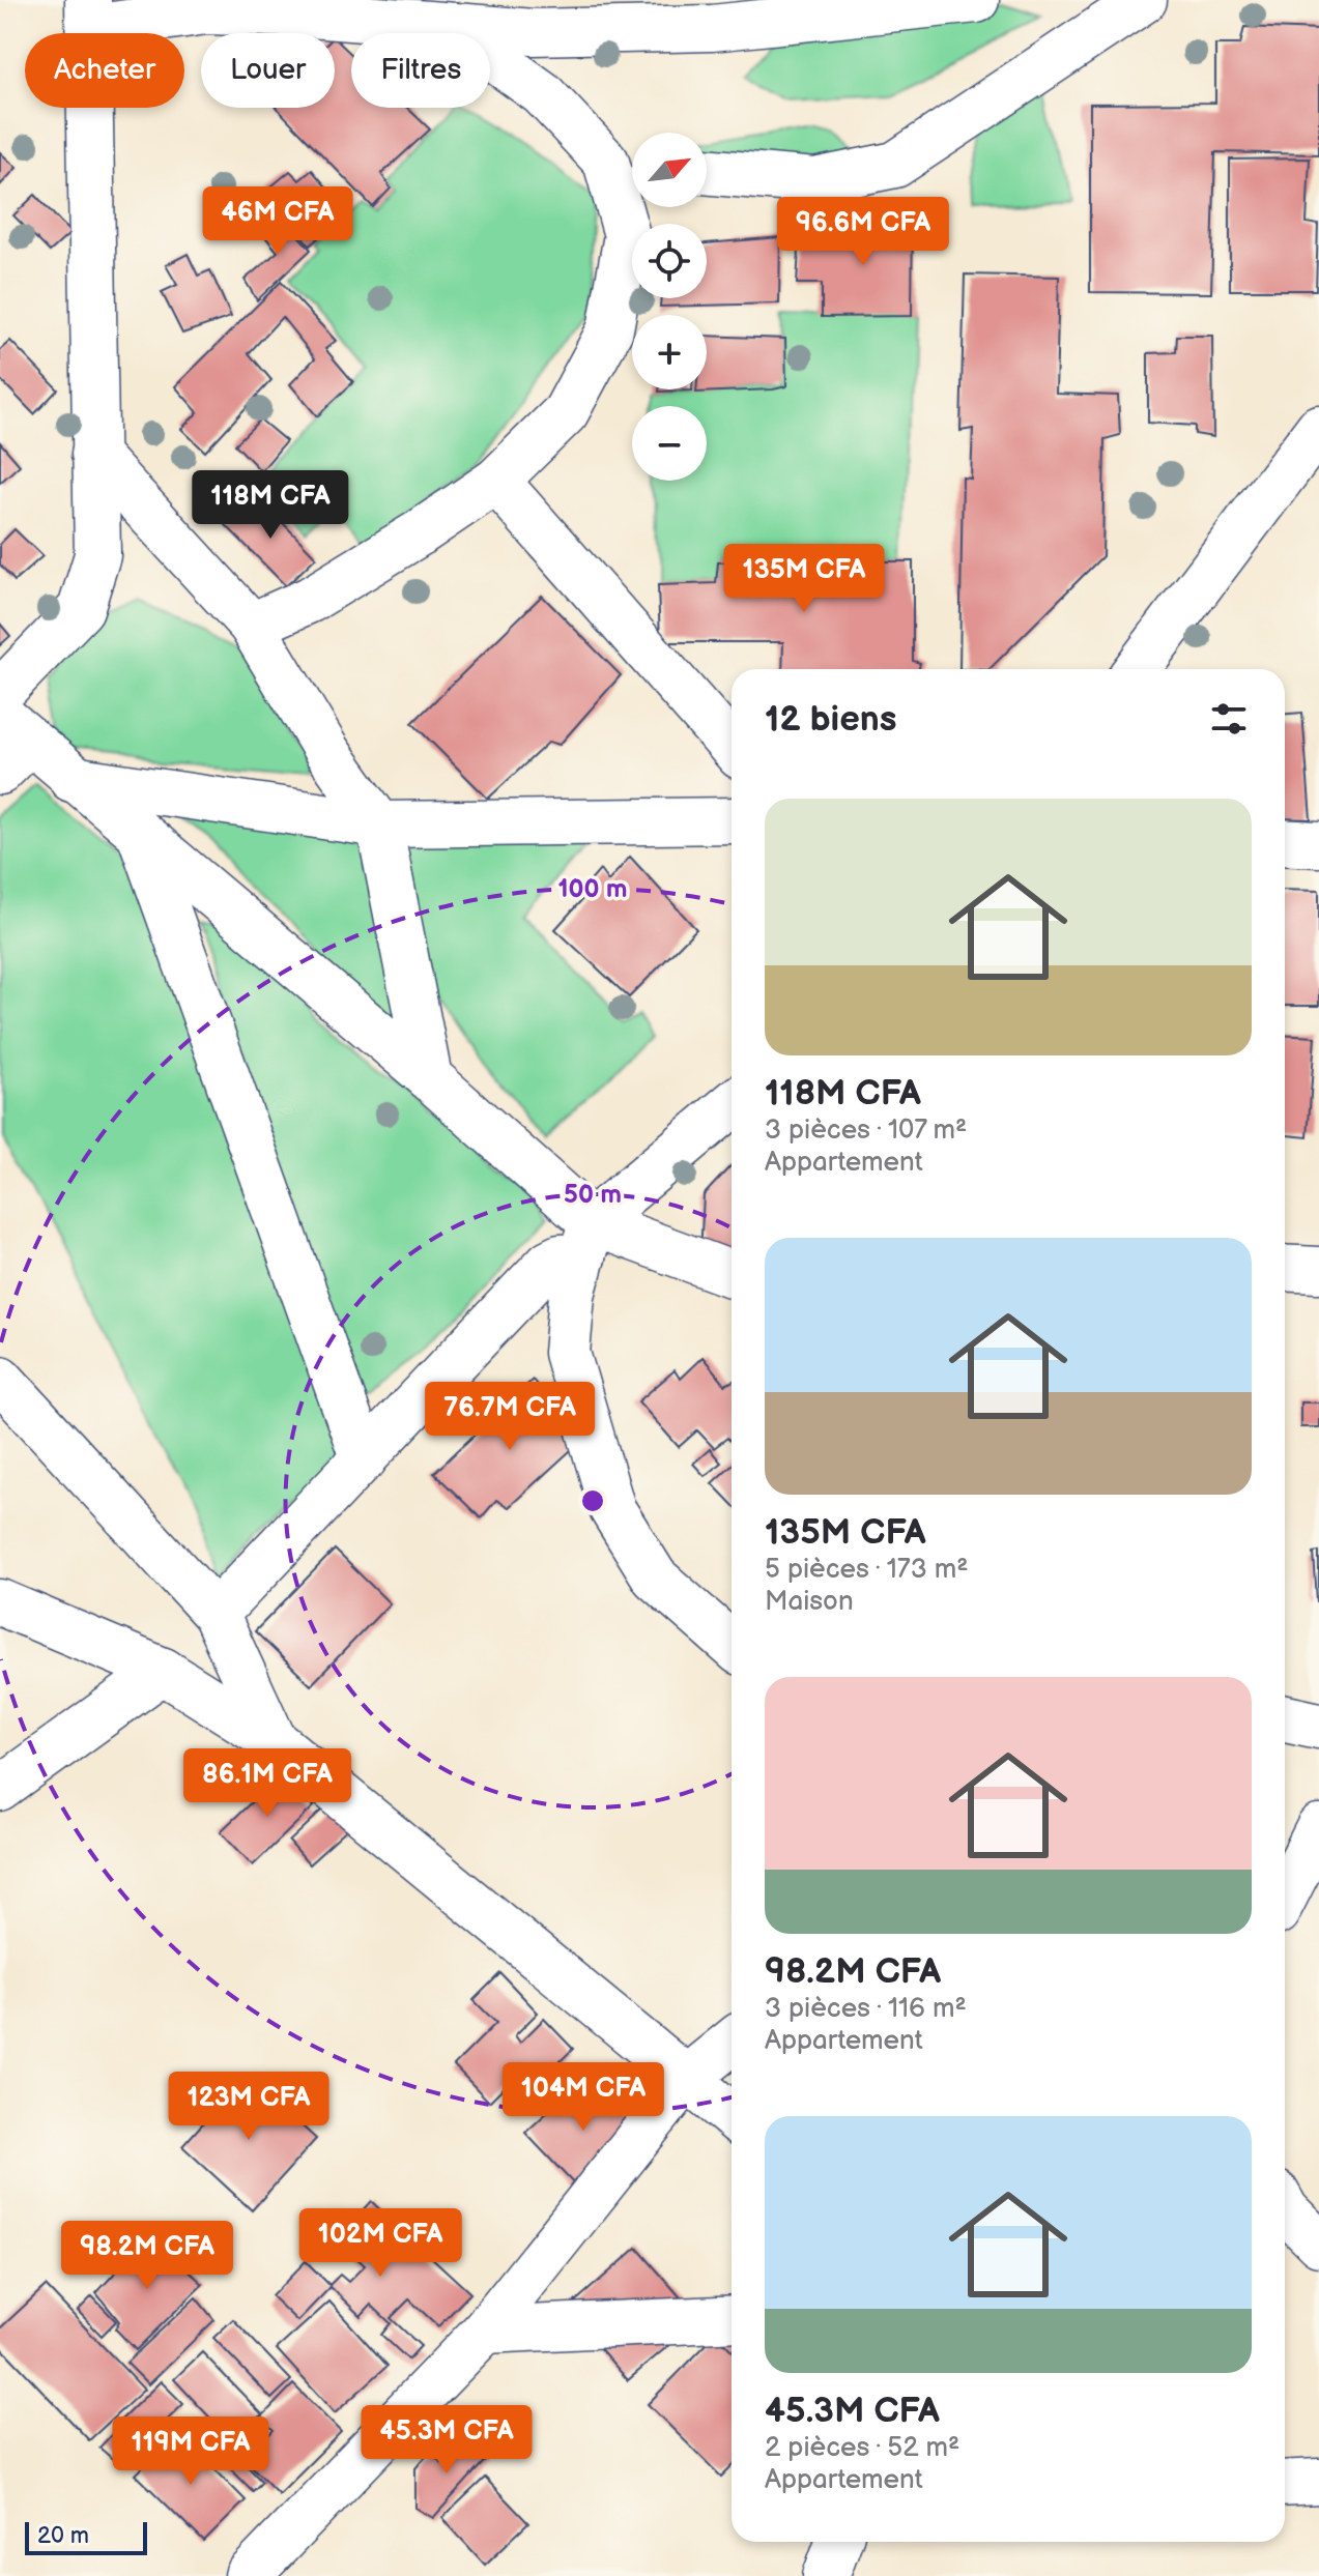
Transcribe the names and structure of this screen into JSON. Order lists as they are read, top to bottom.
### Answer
{
  "scale_bar": "20 m",
  "north": "top right",
  "page": {
    "chip": ["Acheter", "Louer", "Filtres"],
    "map_buttons": ["+", "−"],
    "price": [
      "46M CFA",
      "96.6M CFA",
      "118M CFA",
      "135M CFA",
      "76.7M CFA",
      "86.1M CFA",
      "104M CFA",
      "123M CFA",
      "102M CFA",
      "98.2M CFA",
      "45.3M CFA",
      "119M CFA"
    ],
    "heading": "12 biens",
    "list": [
      {
        "name": "118M CFA",
        "note": "3 pièces · 107 m² · Appartement"
      },
      {
        "name": "135M CFA",
        "note": "5 pièces · 173 m² · Maison"
      },
      {
        "name": "98.2M CFA",
        "note": "3 pièces · 116 m² · Appartement"
      },
      {
        "name": "45.3M CFA",
        "note": "2 pièces · 52 m² · Appartement"
      }
    ],
    "scale": "20 m"
  },
  "rings": ["100 m", "50 m"]
}
